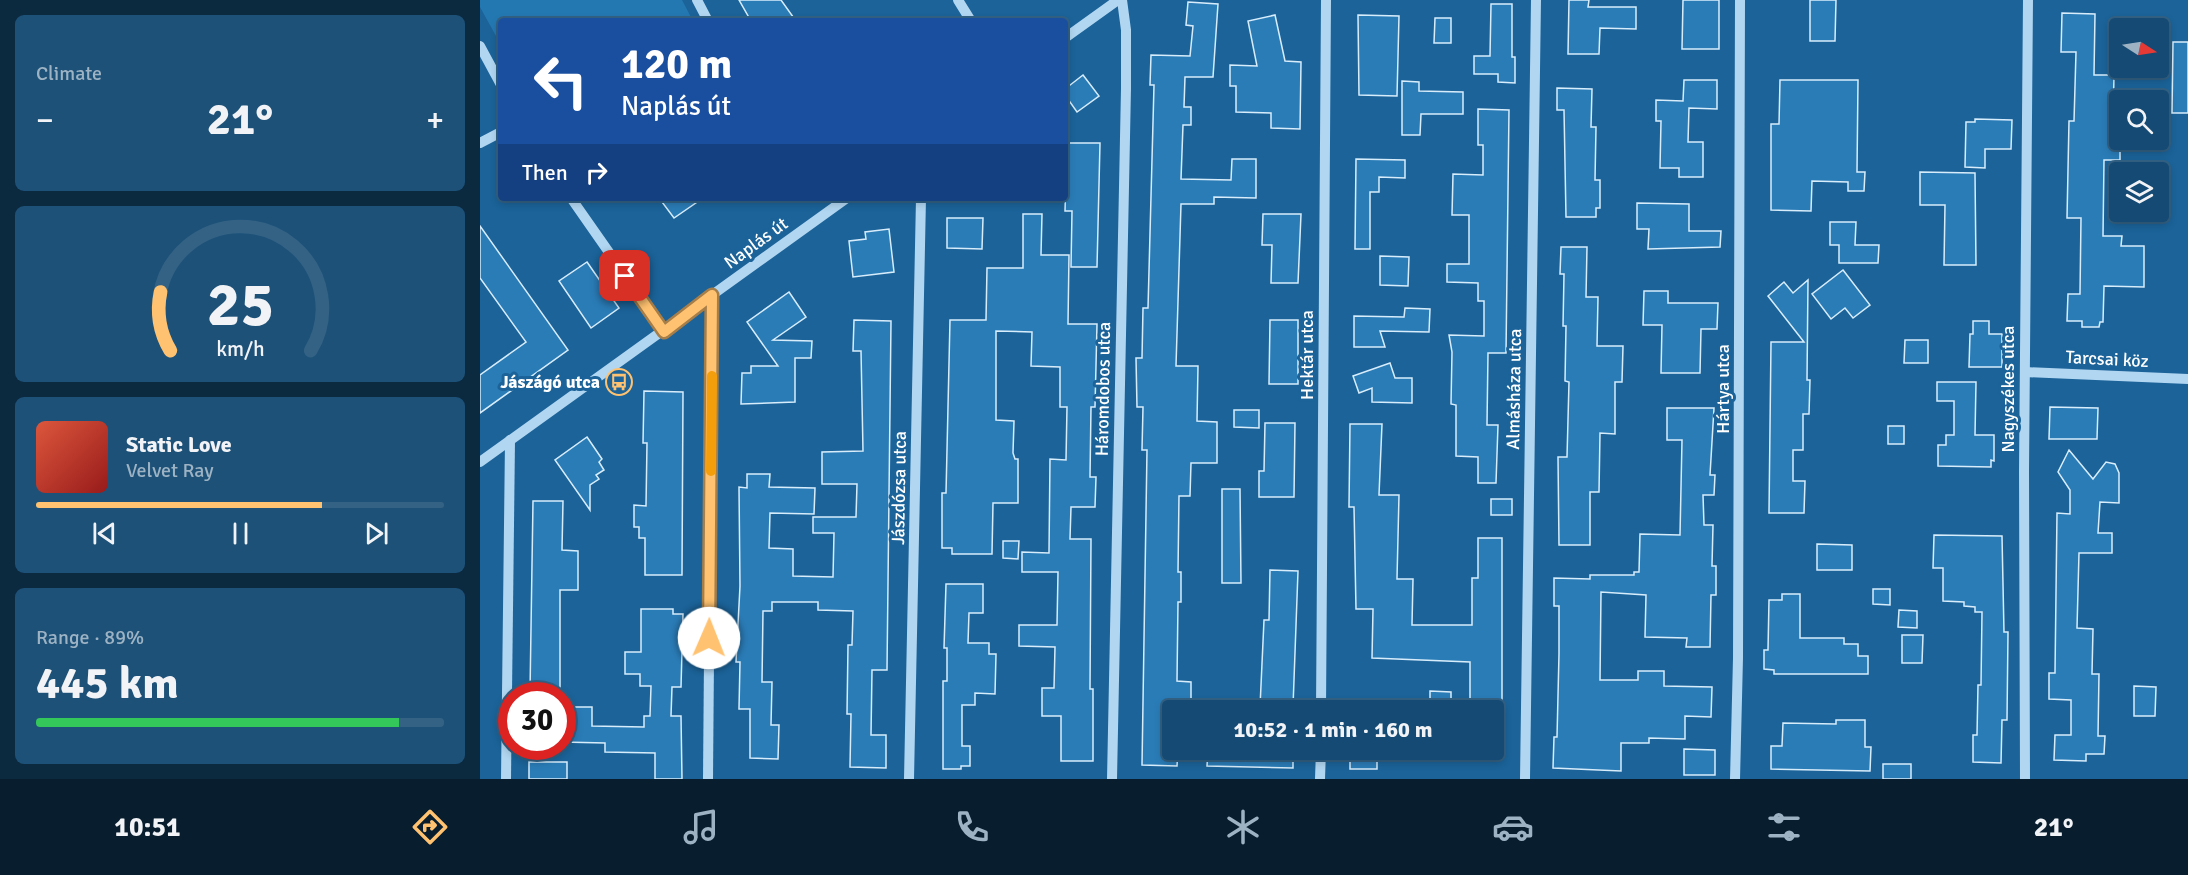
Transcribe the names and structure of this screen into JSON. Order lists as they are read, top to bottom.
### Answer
{
  "streets": {
    "street": [
      "Naplás út",
      "Hektár utca",
      "Tarcsai köz",
      "Háromdobos utca",
      "Almásháza utca",
      "Hártya utca",
      "Nagyszékes utca",
      "Jászdózsa utca"
    ]
  },
  "crossings": [
    ["Tarcsai köz", "Nagyszékes utca"]
  ],
  "places": {
    "bus stop": ["Jászágó utca"]
  },
  "north": "right",
  "page": {
    "tile": [
      "Climate",
      ["Range · 89%", "445 km"]
    ],
    "turn": ["120 m", "Naplás út"],
    "heat": ["−", "21°", "+"],
    "then": "Then",
    "song": ["Static Love", "Velvet Ray"],
    "limit": "30",
    "trip": "10:52 · 1 min · 160 m",
    "tabs": ["10:51", "21°"],
    "gauge": ["25", "km/h"]
  }
}
